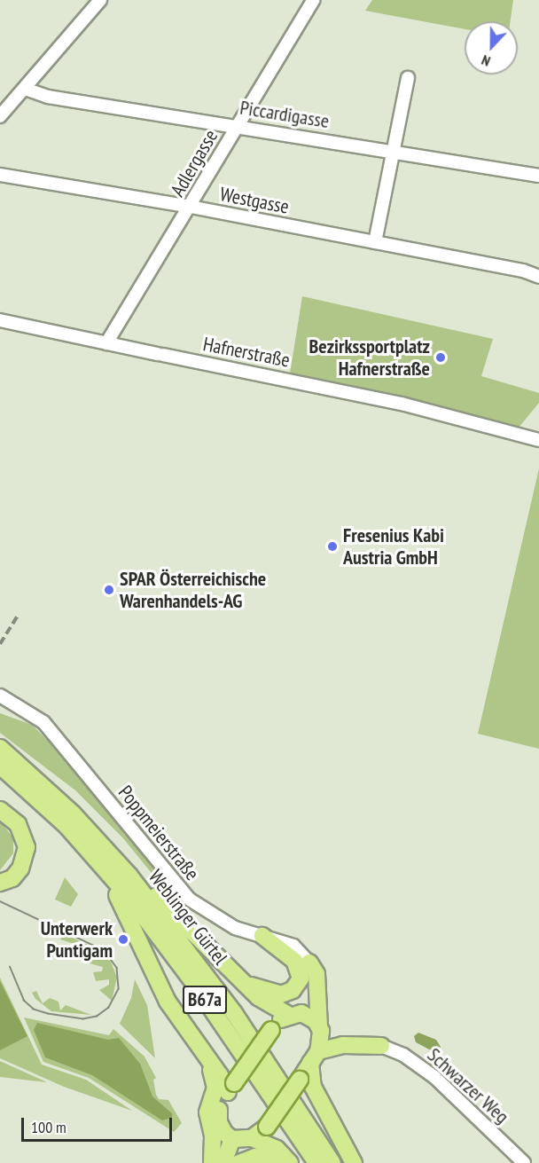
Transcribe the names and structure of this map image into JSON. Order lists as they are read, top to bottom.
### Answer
{
  "streets": {
    "main road": ["Weblinger Gürtel", "B67a"],
    "street": [
      "Piccardigasse",
      "Adlergasse",
      "Westgasse",
      "Hafnerstraße",
      "Poppmeierstraße",
      "Schwarzer Weg"
    ]
  },
  "crossings": [
    ["Piccardigasse", "Adlergasse"],
    ["Adlergasse", "Westgasse"],
    ["Adlergasse", "Hafnerstraße"]
  ],
  "places": [
    "Bezirkssportplatz Hafnerstraße",
    "Fresenius Kabi Austria GmbH",
    "SPAR Österreichische Warenhandels-AG",
    "Unterwerk Puntigam"
  ],
  "scale_bar": "100 m",
  "north": "bottom"
}
